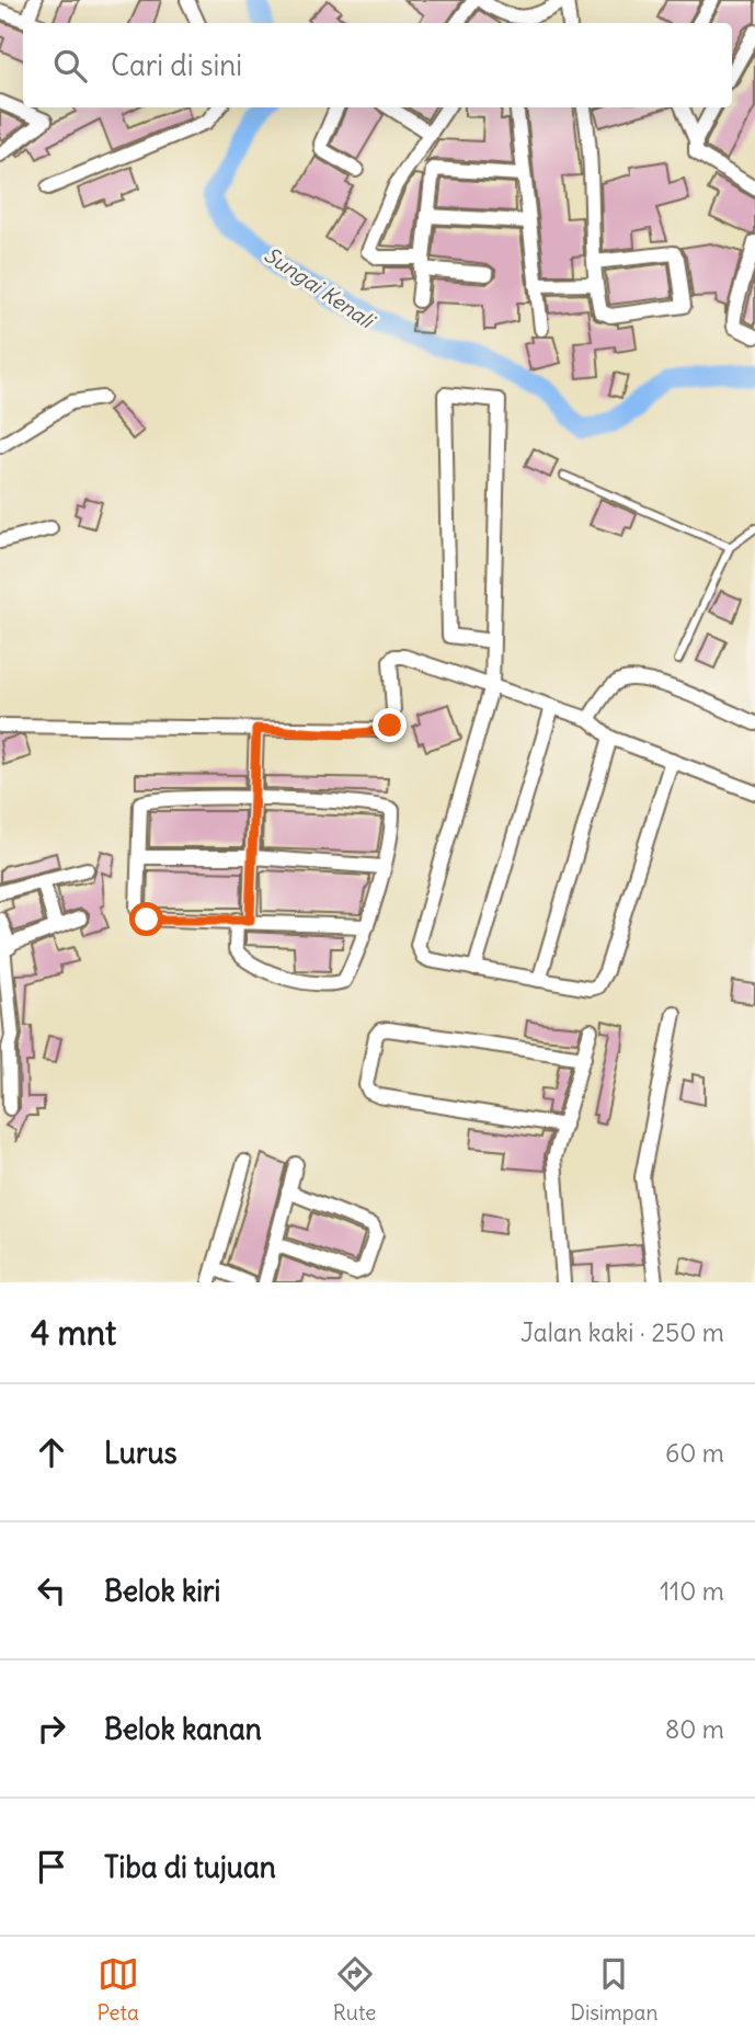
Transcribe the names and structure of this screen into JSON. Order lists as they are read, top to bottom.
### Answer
{
  "water": ["Sungai Kenali"],
  "page": {
    "search": "Cari di sini",
    "heading": ["4 mnt", "Jalan kaki · 250 m"],
    "list": [
      ["Lurus", "60 m"],
      ["Belok kiri", "110 m"],
      ["Belok kanan", "80 m"],
      "Tiba di tujuan"
    ],
    "nav": ["Peta", "Rute", "Disimpan"]
  }
}
